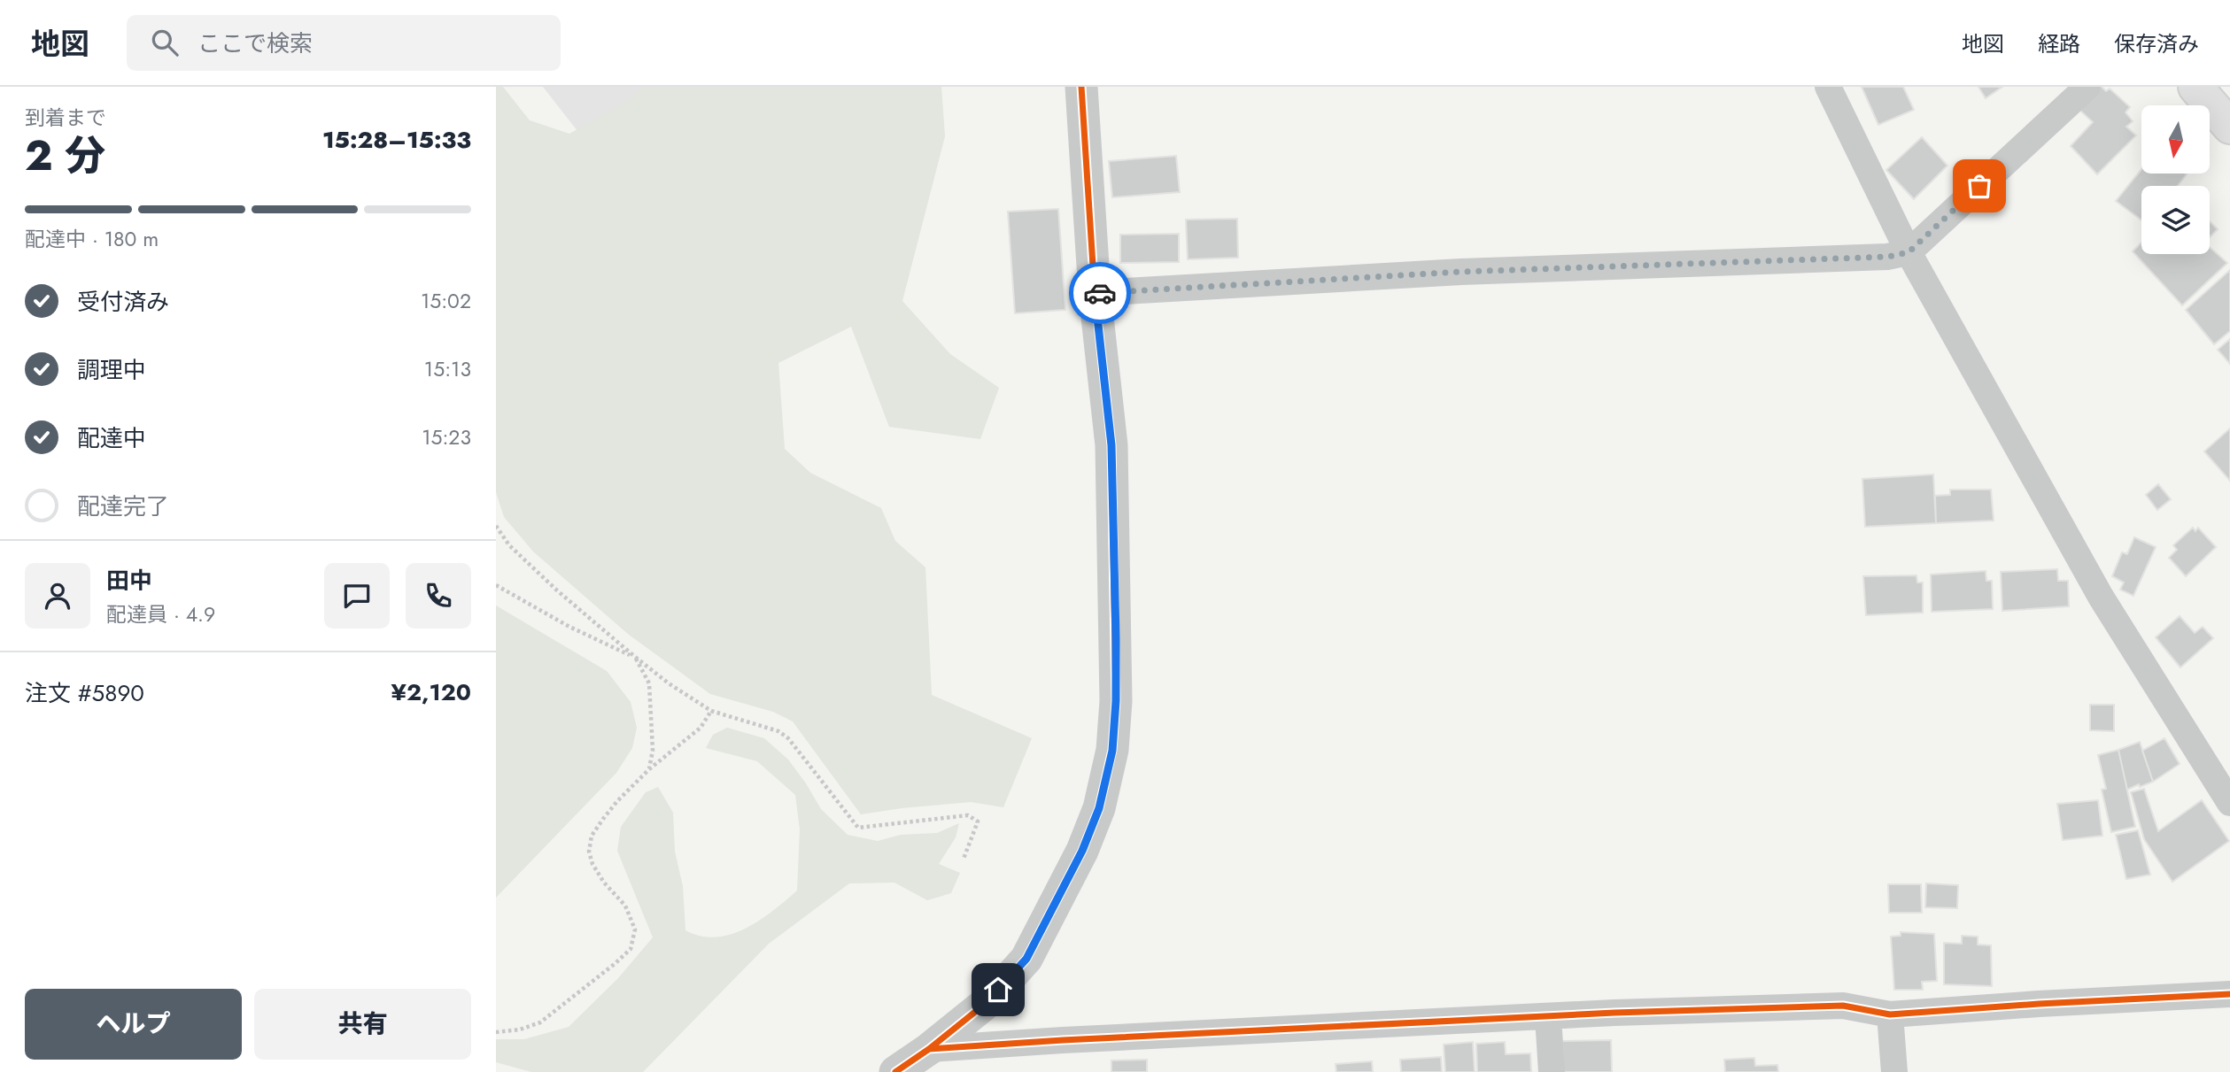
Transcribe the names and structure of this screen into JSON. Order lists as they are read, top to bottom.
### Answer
{
  "north": "bottom",
  "page": {
    "header": "地図",
    "search": "ここで検索",
    "nav": ["地図", "経路", "保存済み"],
    "heading": ["2 分", "到着まで", "15:28–15:33"],
    "panel": [
      "田中",
      "配達員 · 4.9",
      "注文 #5890",
      "¥2,120"
    ],
    "bar": "配達中 · 180 m",
    "list": [
      ["受付済み", "15:02"],
      ["調理中", "15:13"],
      ["配達中", "15:23"],
      "配達完了"
    ],
    "buttons": ["ヘルプ", "共有"]
  }
}
